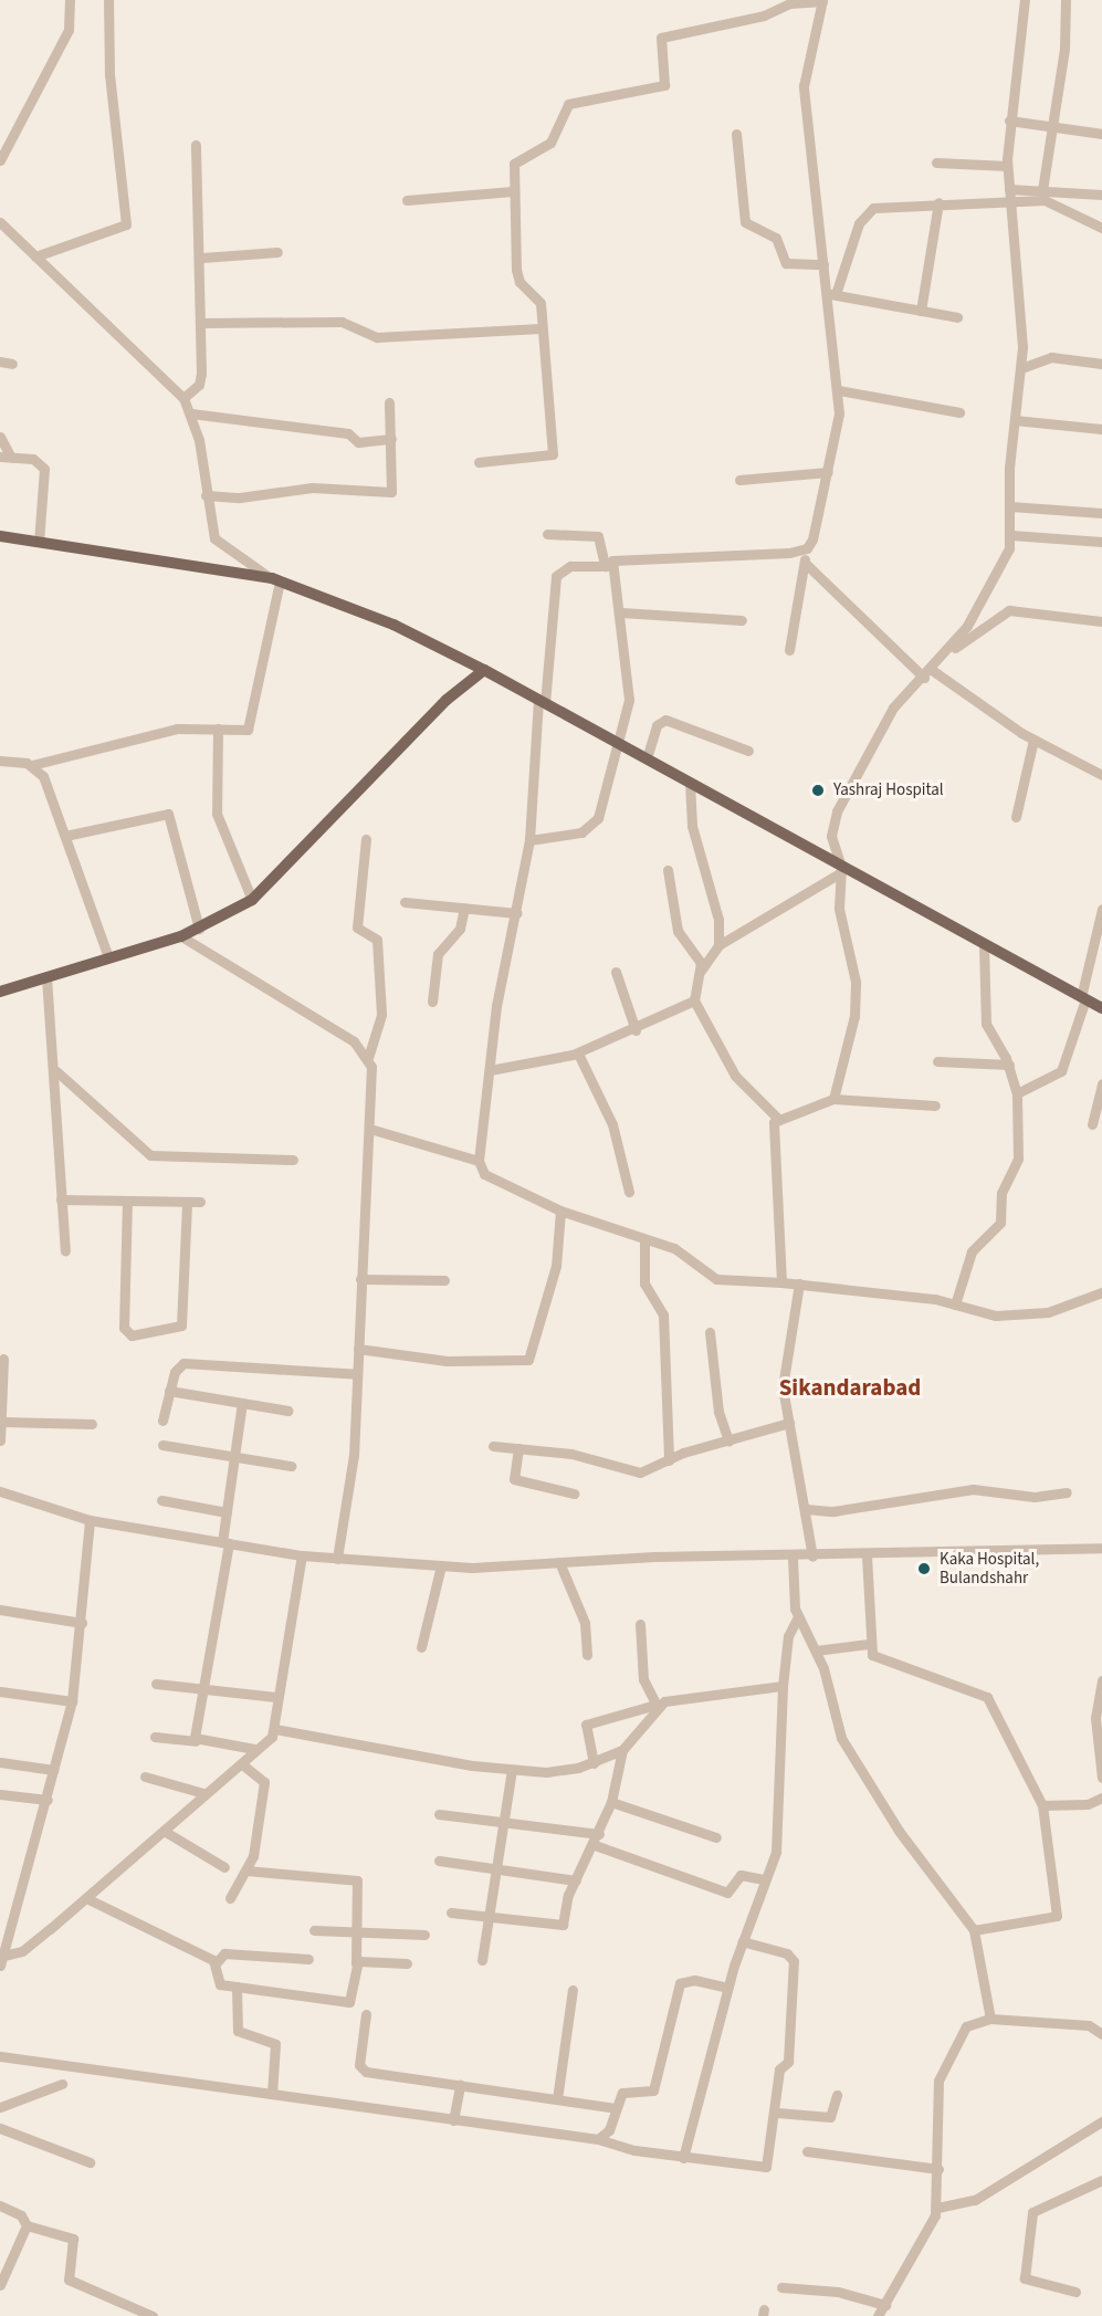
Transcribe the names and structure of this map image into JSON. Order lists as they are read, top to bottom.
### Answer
{
  "districts": ["Sikandarabad"],
  "places": ["Yashraj Hospital", "Kaka Hospital, Bulandshahr"]
}
